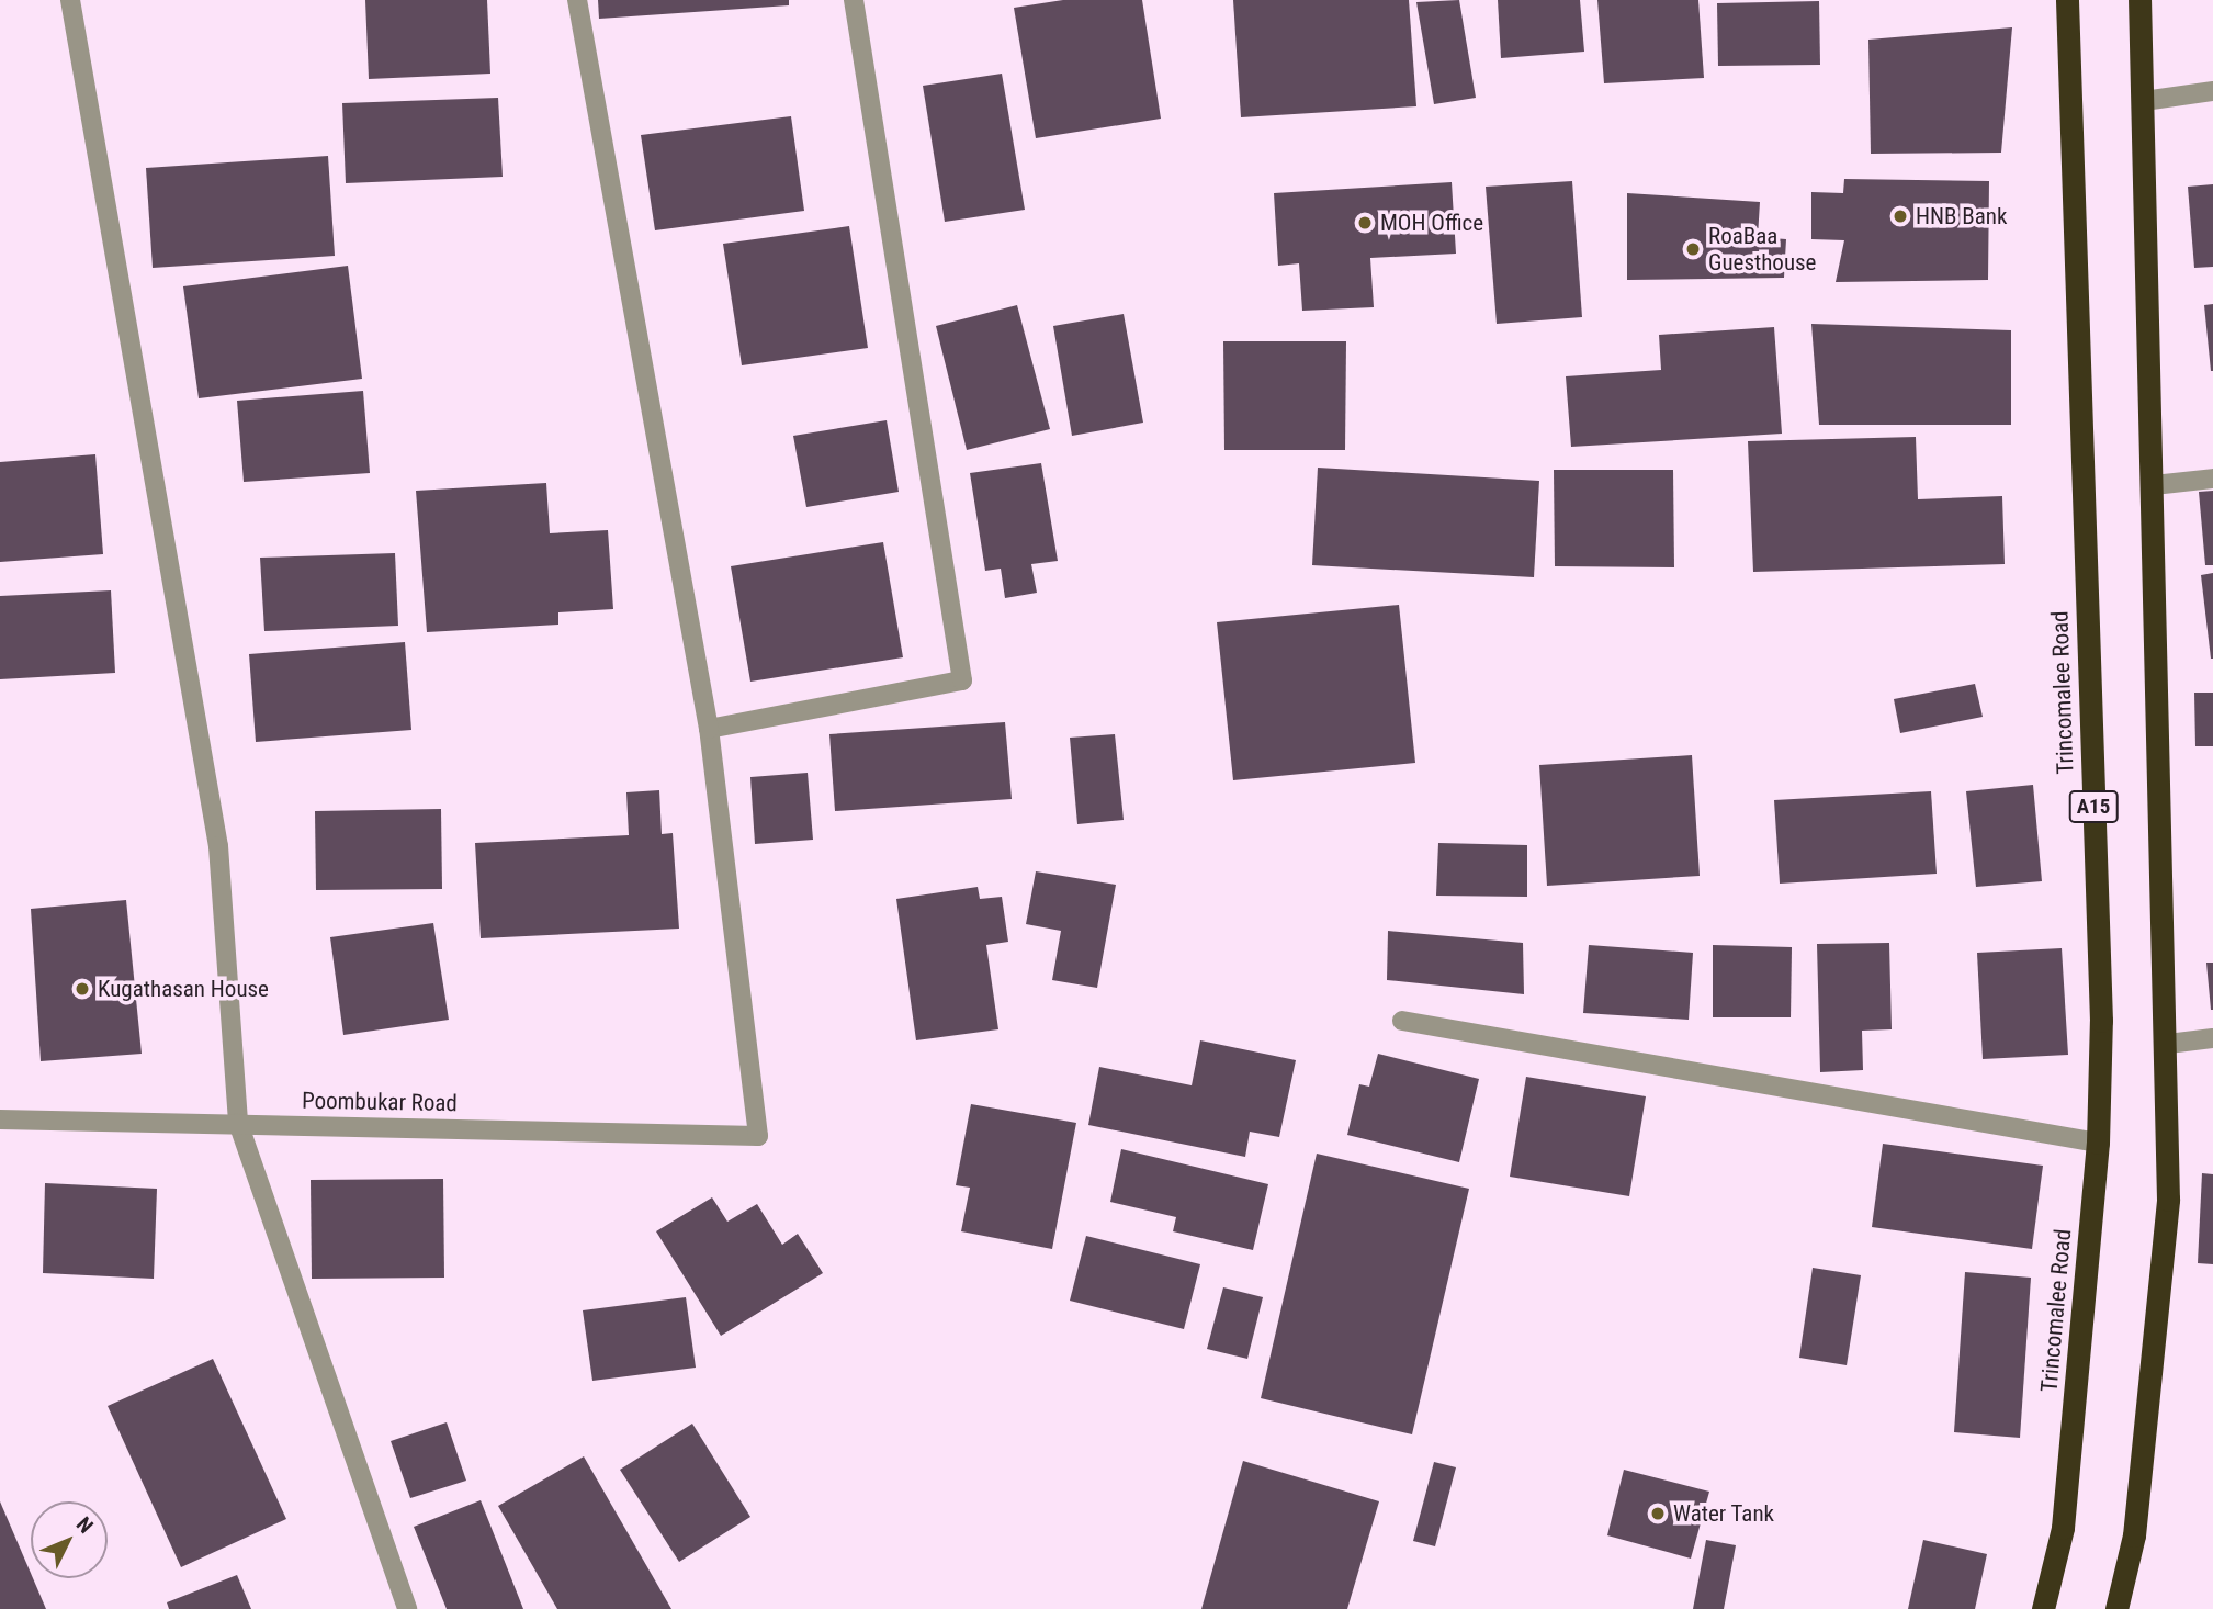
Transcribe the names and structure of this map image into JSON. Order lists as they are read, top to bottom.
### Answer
{
  "streets": {
    "highway": ["Trincomalee Road", "A15"],
    "street": ["Poombukar Road"]
  },
  "places": [
    "HNB Bank",
    "MOH Office",
    "RoaBaa Guesthouse",
    "Kugathasan House",
    "Water Tank"
  ],
  "north": "top right"
}
